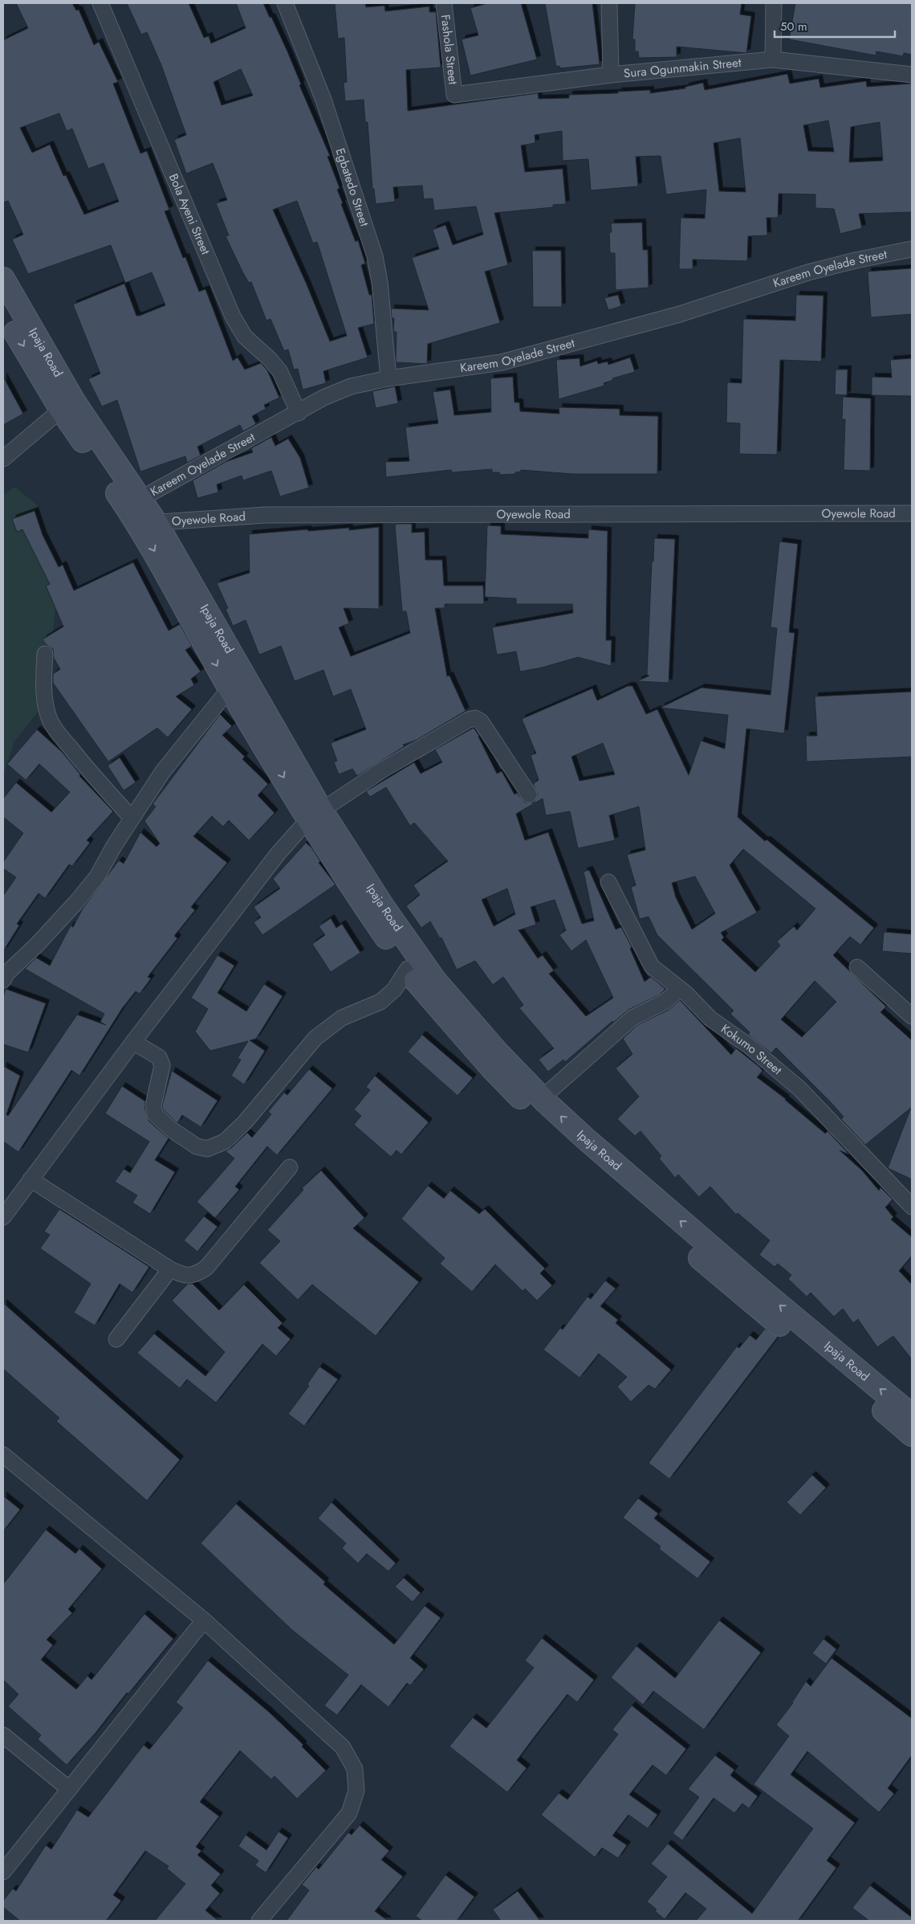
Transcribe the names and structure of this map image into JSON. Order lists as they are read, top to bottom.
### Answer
{
  "streets": {
    "main road": ["Ipaja Road"],
    "street": [
      "Fashola Street",
      "Sura Ogunmakin Street",
      "Egbatedo Street",
      "Bola Ayeni Street",
      "Kareem Oyelade Street",
      "Oyewole Road",
      "Kokumo Street"
    ]
  },
  "crossings": [
    ["Fashola Street", "Sura Ogunmakin Street"],
    ["Egbatedo Street", "Kareem Oyelade Street"],
    ["Bola Ayeni Street", "Kareem Oyelade Street"],
    ["Kareem Oyelade Street", "Ipaja Road"],
    ["Kareem Oyelade Street", "Oyewole Road"],
    ["Ipaja Road", "Oyewole Road"]
  ],
  "scale_bar": "50 m"
}
